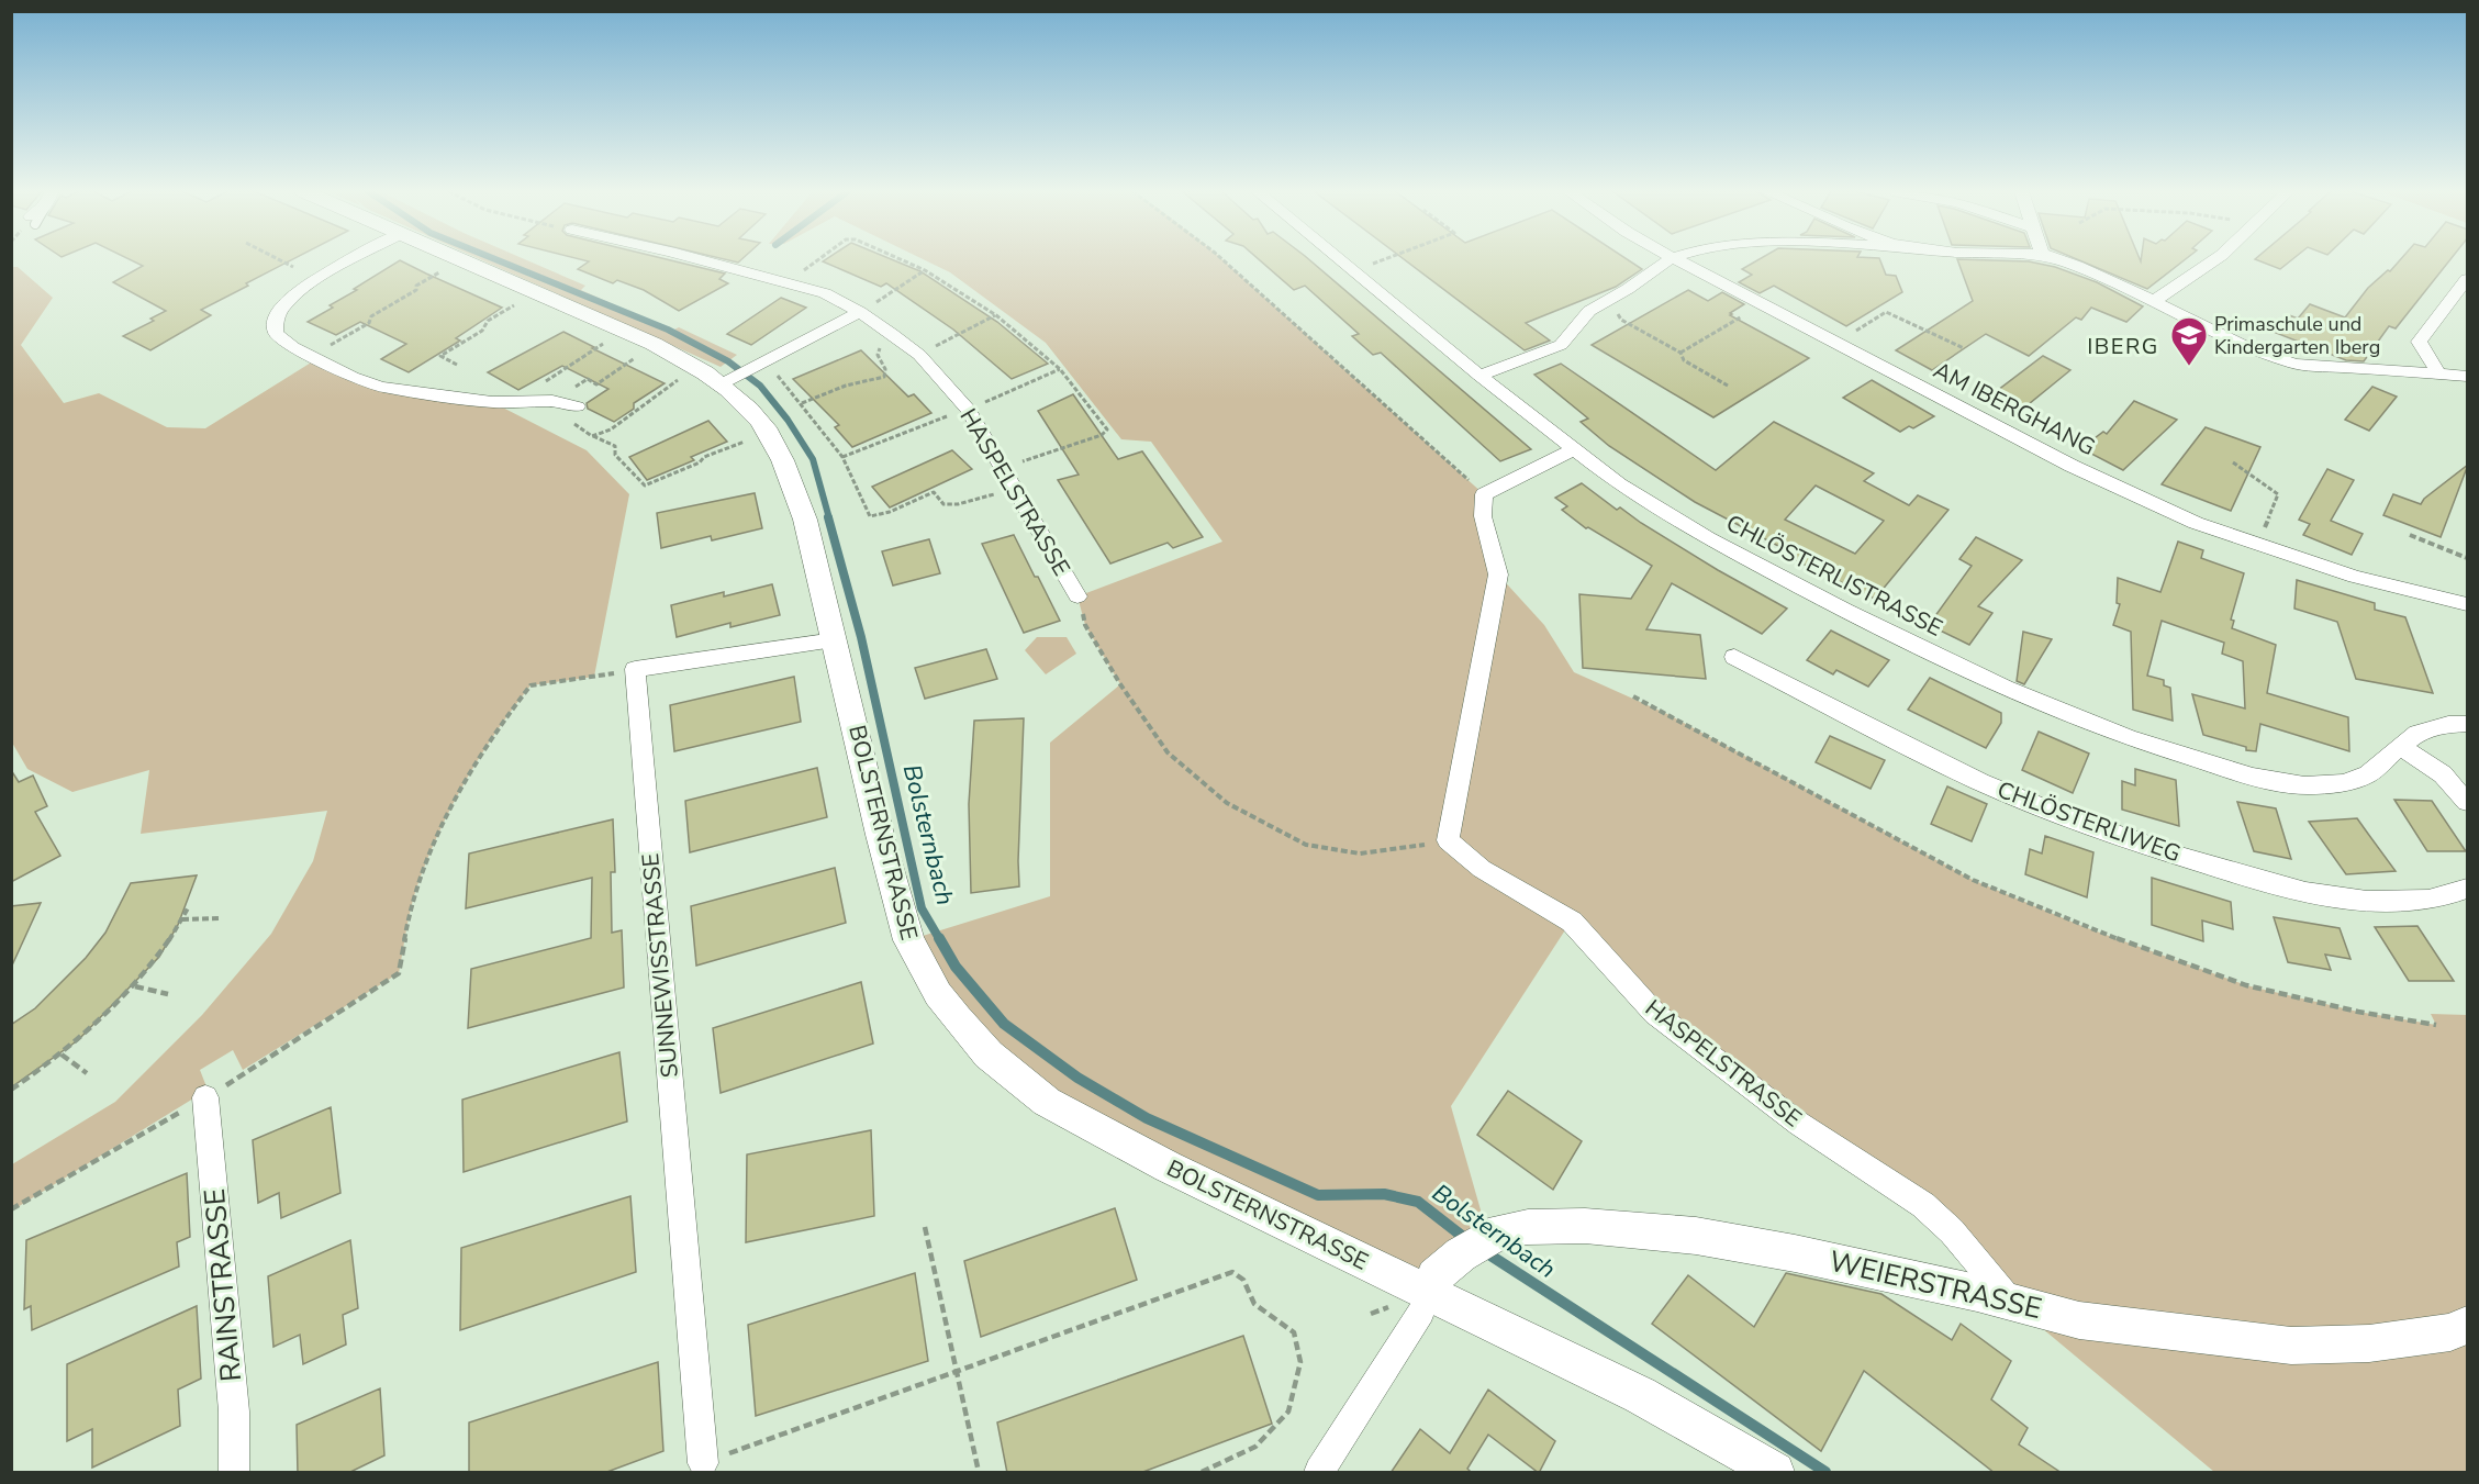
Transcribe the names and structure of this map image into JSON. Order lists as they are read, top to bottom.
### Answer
{
  "streets": {
    "street": [
      "AM IBERGHANG",
      "HASPELSTRASSE",
      "CHLÖSTERLISTRASSE",
      "CHLÖSTERLIWEG",
      "BOLSTERNSTRASSE",
      "SUNNEWISSTRASSE",
      "RAINSTRASSE",
      "WEIERSTRASSE"
    ]
  },
  "crossings": [
    ["HASPELSTRASSE", "WEIERSTRASSE"],
    ["BOLSTERNSTRASSE", "WEIERSTRASSE"]
  ],
  "districts": ["IBERG"],
  "water": ["Bolsternbach"],
  "places": {
    "school or university": ["Primaschule und Kindergarten Iberg"]
  }
}
